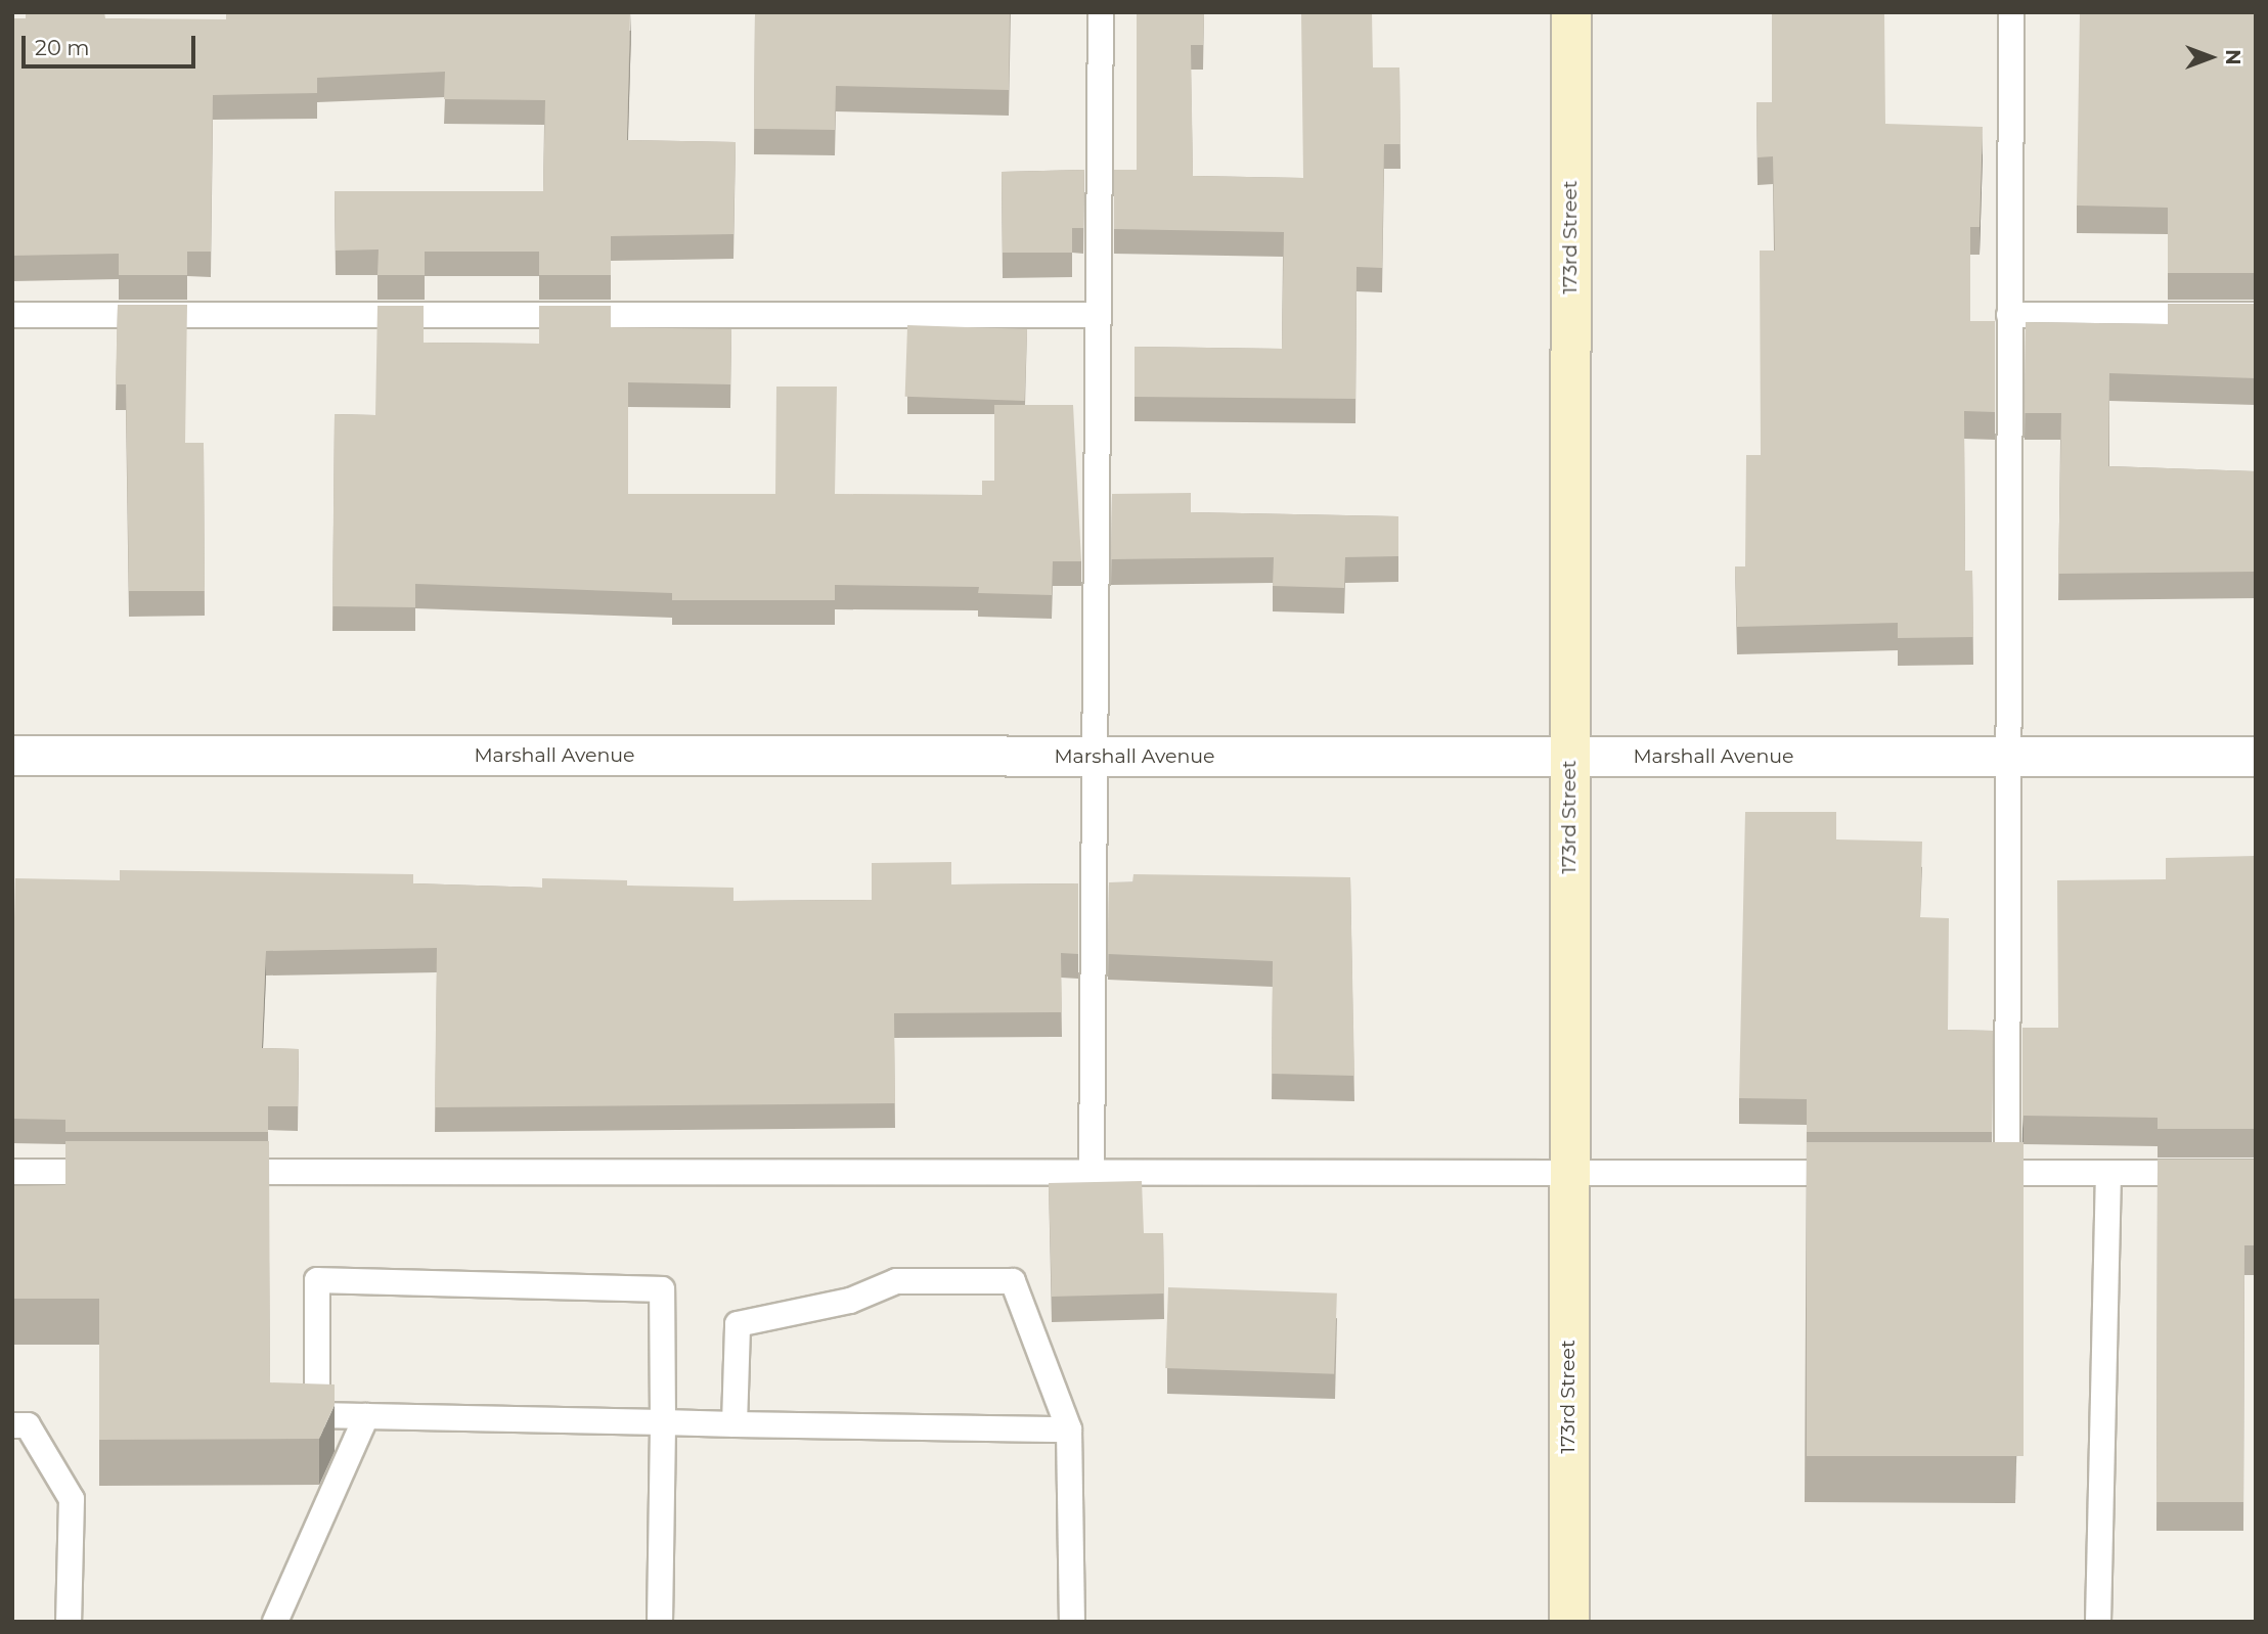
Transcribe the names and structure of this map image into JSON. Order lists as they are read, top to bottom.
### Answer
{
  "streets": {
    "street": ["173rd Street", "Marshall Avenue"]
  },
  "crossings": [
    ["173rd Street", "Marshall Avenue"]
  ],
  "scale_bar": "20 m",
  "north": "right"
}
